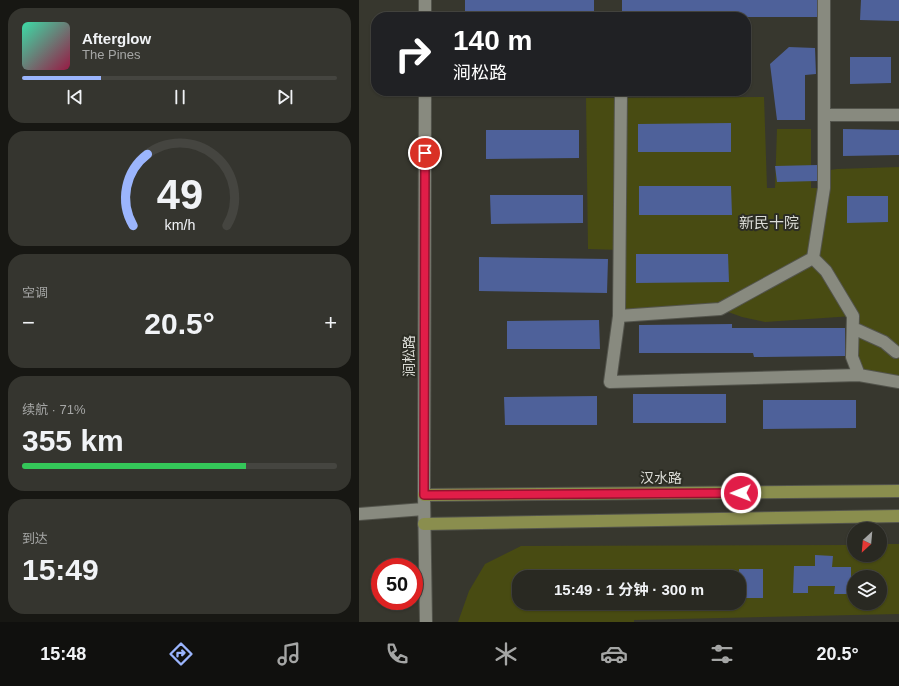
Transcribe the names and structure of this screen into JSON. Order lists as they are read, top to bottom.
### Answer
{
  "streets": {
    "main road": ["汉水路"],
    "street": ["涧松路"]
  },
  "crossings": [
    ["涧松路", "汉水路"]
  ],
  "districts": ["新民十院"],
  "north": "bottom left",
  "page": {
    "turn": ["140 m", "涧松路"],
    "song": ["Afterglow", "The Pines"],
    "tile": [
      "空调",
      ["续航 · 71%", "355 km"],
      ["到达", "15:49"]
    ],
    "heat": ["−", "20.5°", "+"],
    "limit": "50",
    "trip": "15:49 · 1 分钟 · 300 m",
    "tabs": ["15:48", "20.5°"],
    "gauge": ["49", "km/h"]
  }
}
